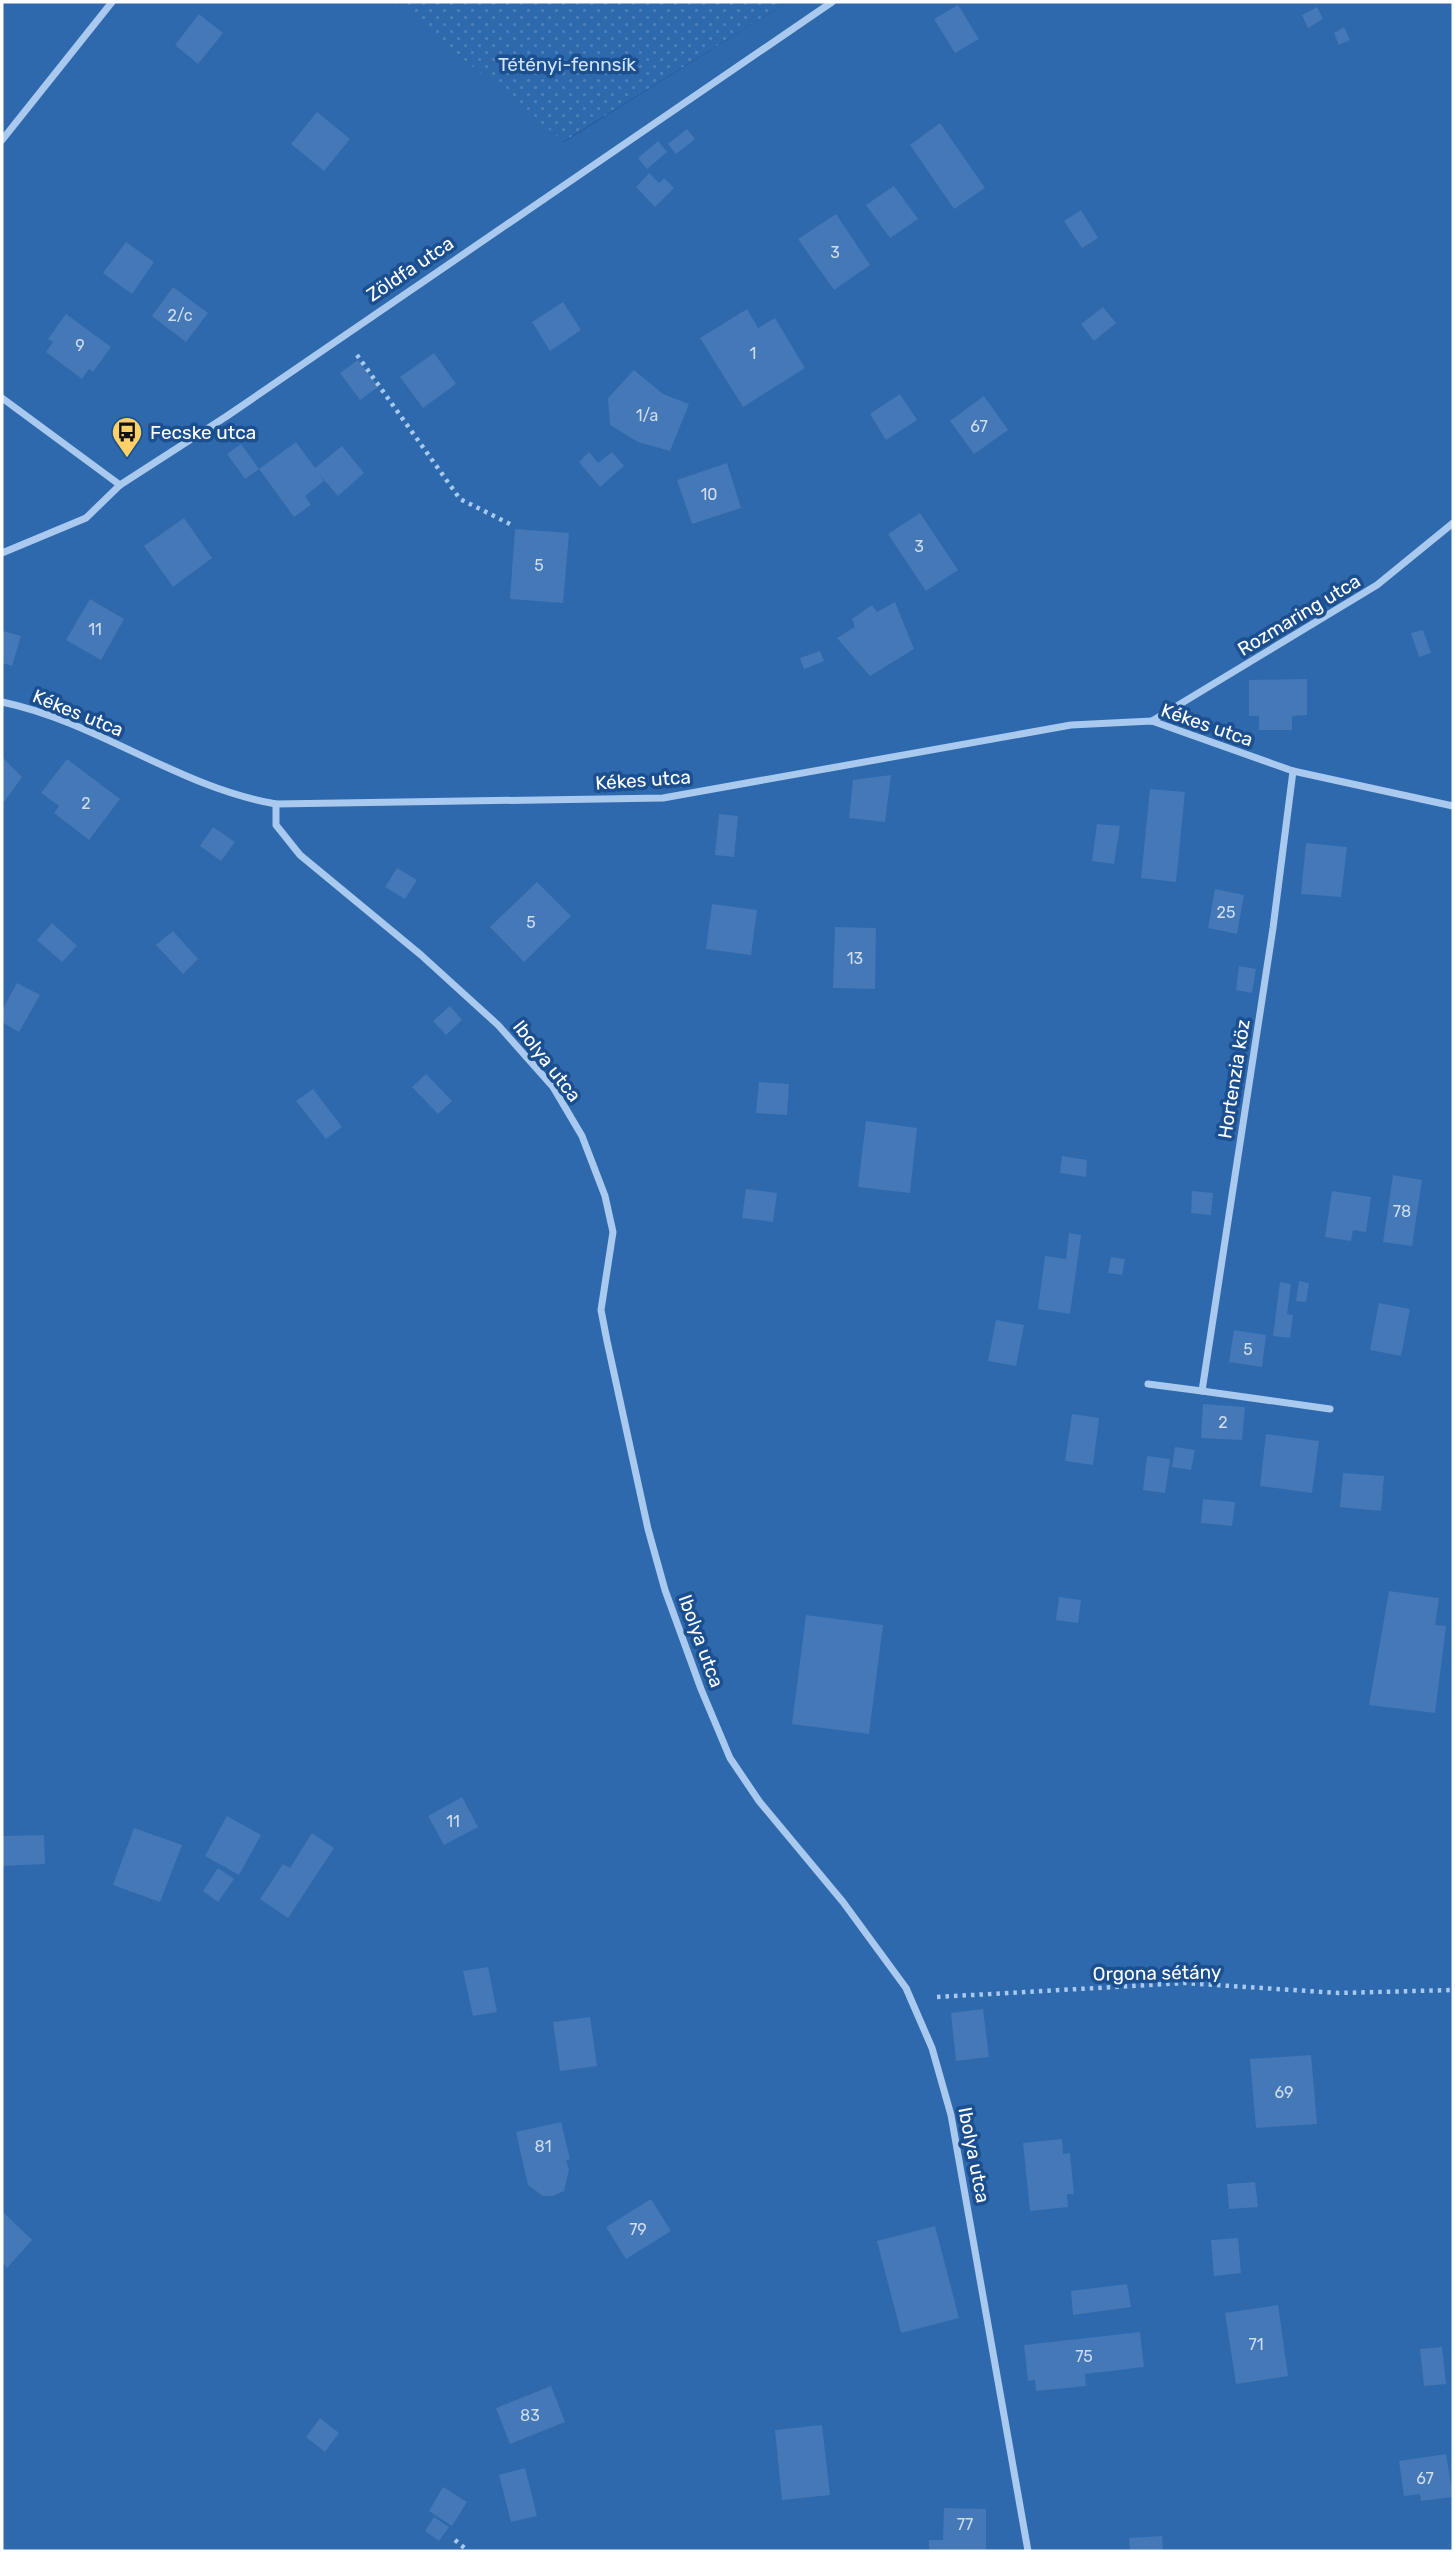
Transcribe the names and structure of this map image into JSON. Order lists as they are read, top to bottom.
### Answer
{
  "streets": {
    "street": [
      "Zöldfa utca",
      "Rozmaring utca",
      "Kékes utca",
      "Ibolya utca",
      "Hortenzia köz"
    ],
    "path": ["Orgona sétány"]
  },
  "crossings": [
    ["Rozmaring utca", "Kékes utca"],
    ["Kékes utca", "Ibolya utca"],
    ["Kékes utca", "Hortenzia köz"],
    ["Ibolya utca", "Orgona sétány"]
  ],
  "parks": ["Tétényi-fennsík"],
  "places": {
    "bus stop": ["Fecske utca"]
  },
  "house_numbers": [
    "3",
    "2/c",
    "9",
    "1",
    "1/a",
    "67",
    "10",
    "3",
    "5",
    "11",
    "2",
    "25",
    "5",
    "13",
    "78",
    "5",
    "2",
    "11",
    "69",
    "81",
    "79",
    "71",
    "75",
    "83",
    "67",
    "77"
  ]
}
